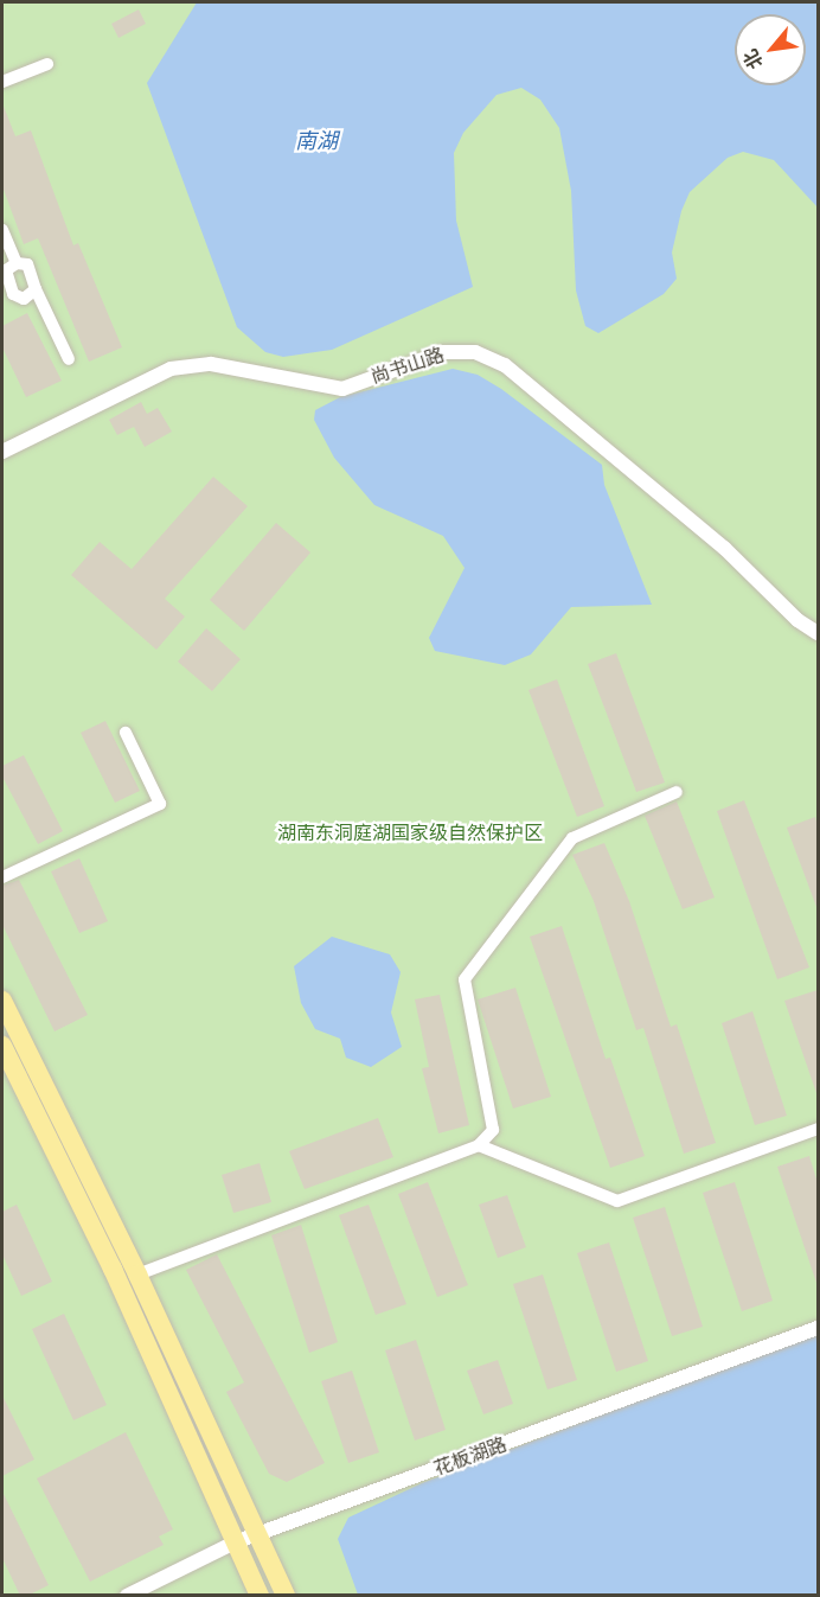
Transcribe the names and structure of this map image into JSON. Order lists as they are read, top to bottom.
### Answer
{
  "streets": {
    "street": ["尚书山路", "花板湖路"]
  },
  "water": ["南湖"],
  "parks": ["湖南东洞庭湖国家级自然保护区"],
  "north": "bottom left"
}
